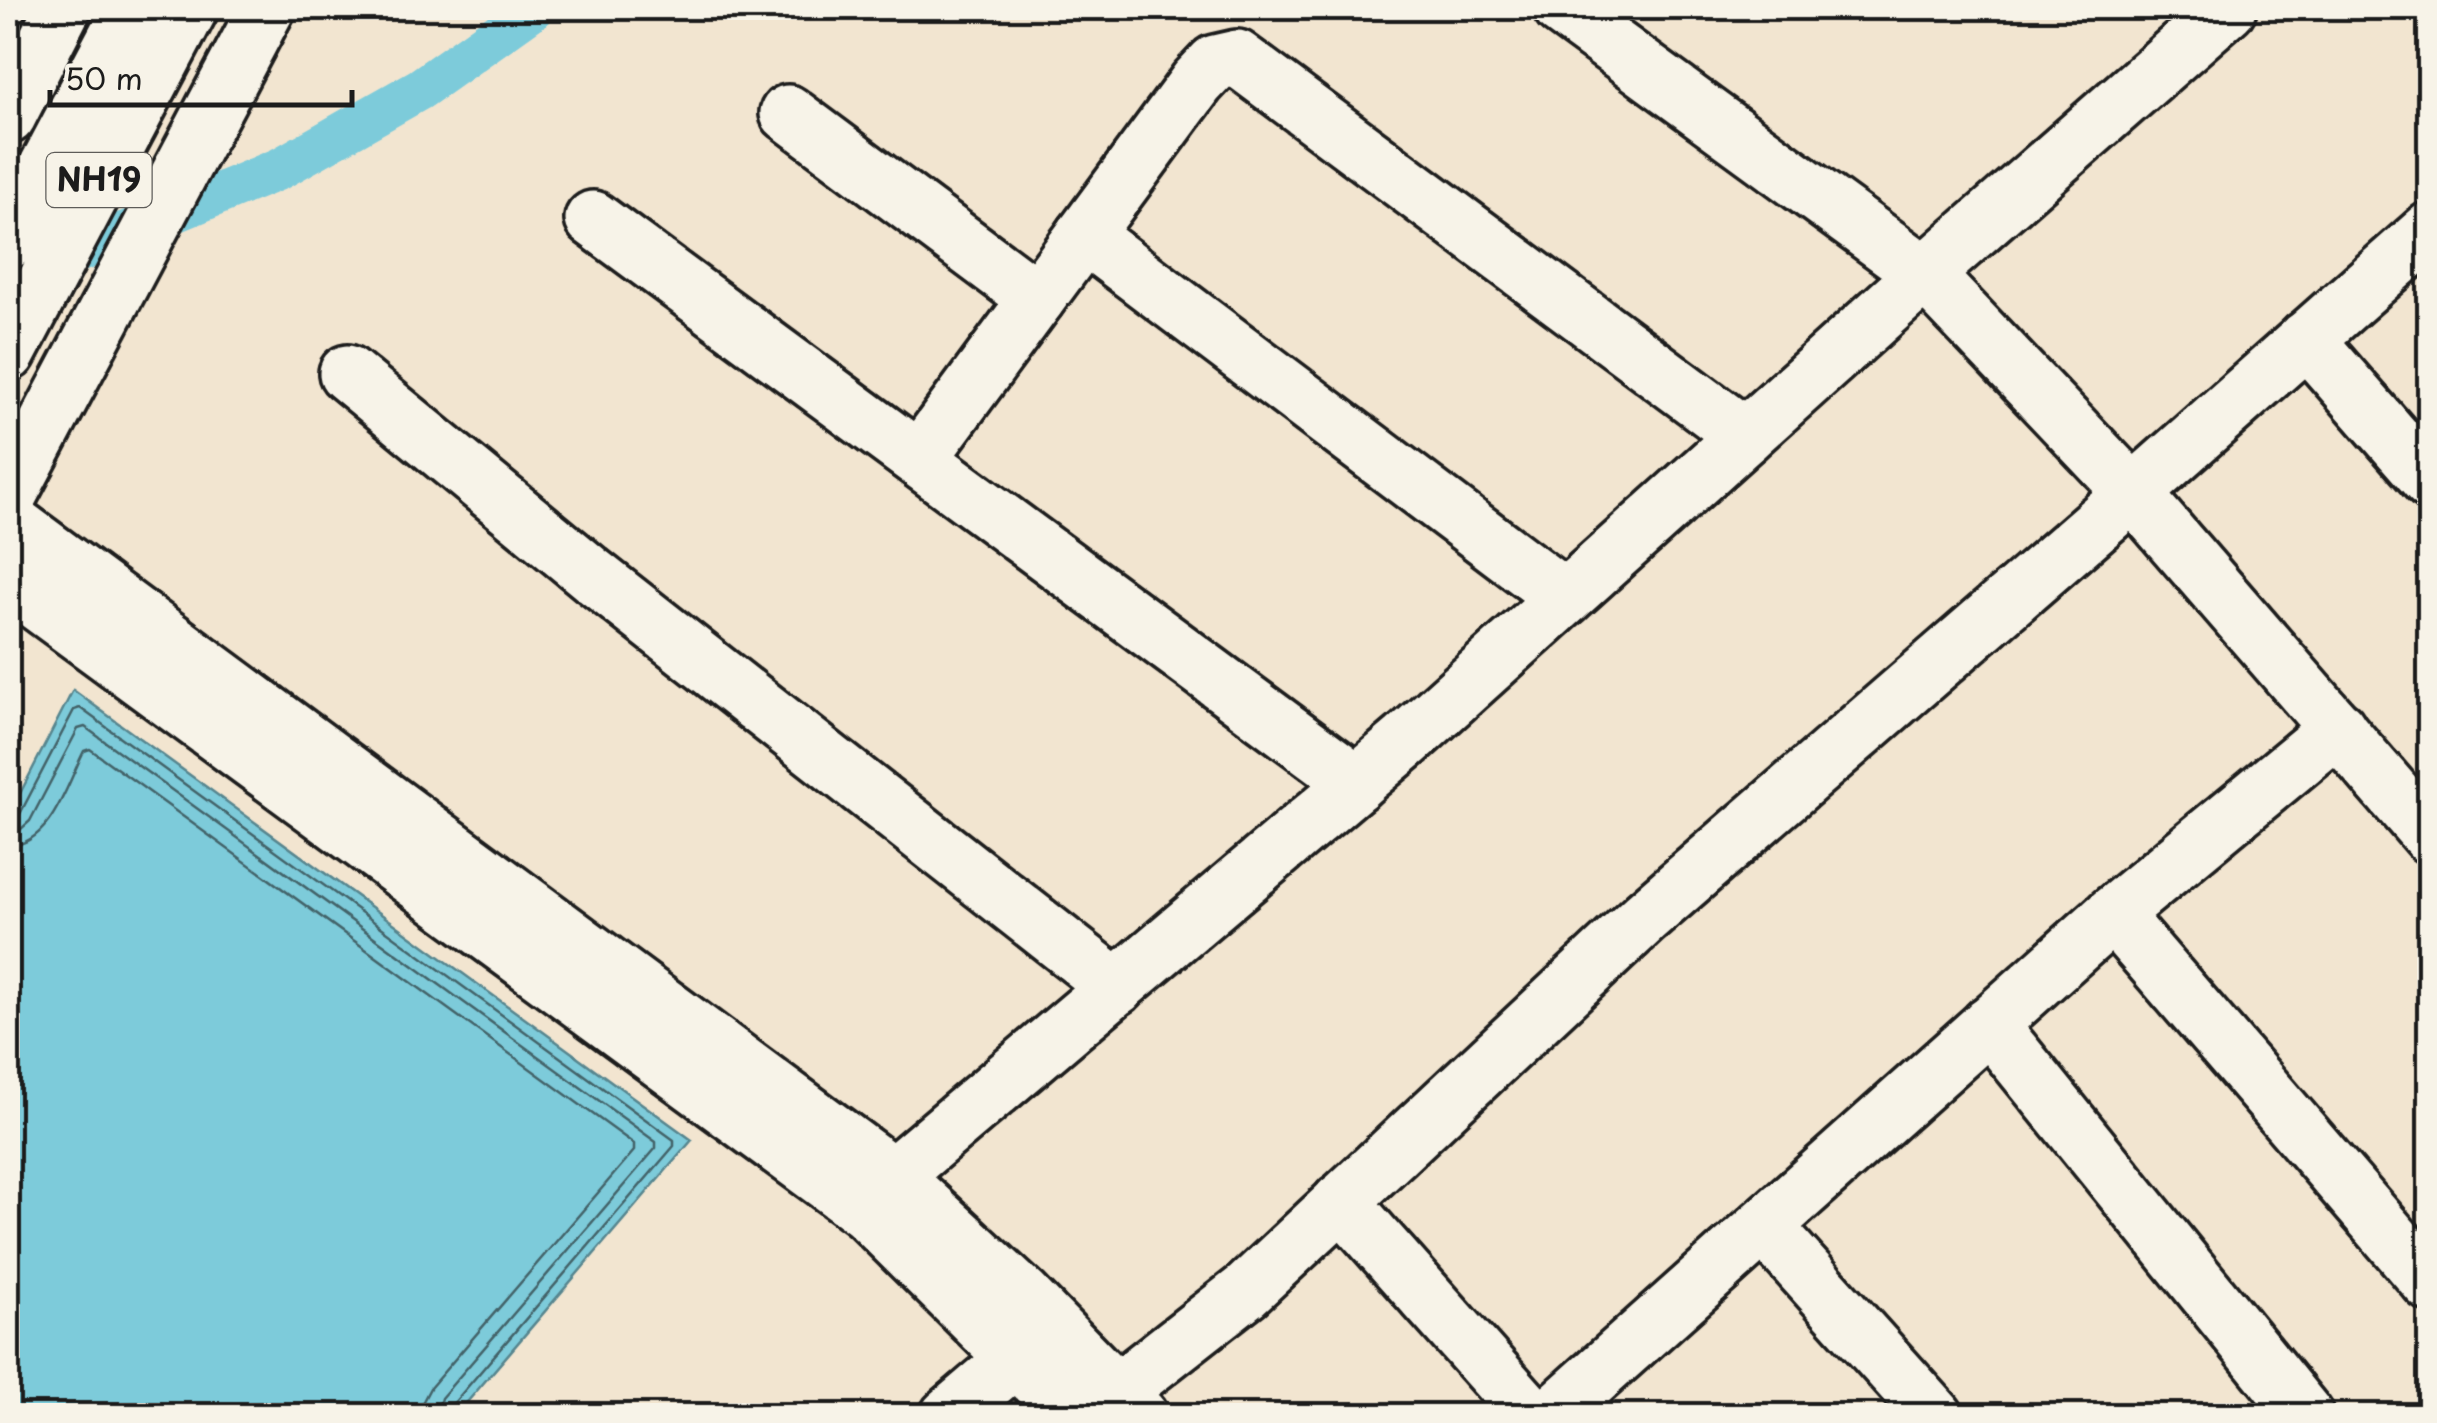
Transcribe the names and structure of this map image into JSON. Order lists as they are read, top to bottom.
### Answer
{
  "streets": {
    "main road": ["NH19"]
  },
  "scale_bar": "50 m"
}
